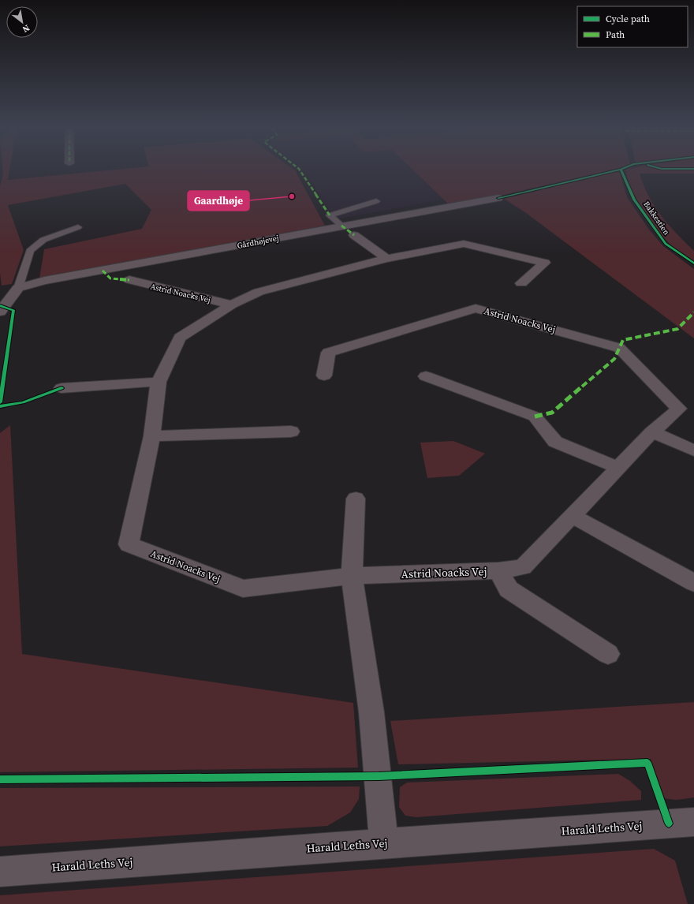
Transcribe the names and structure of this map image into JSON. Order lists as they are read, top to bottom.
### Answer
{
  "streets": {
    "street": ["Gårdhøjevej", "Astrid Noacks Vej", "Harald Leths Vej"],
    "cycle path": ["Bakkestien"]
  },
  "places": ["Gaardhøje"],
  "legend": ["Cycle path", "Path"],
  "north": "bottom right"
}
